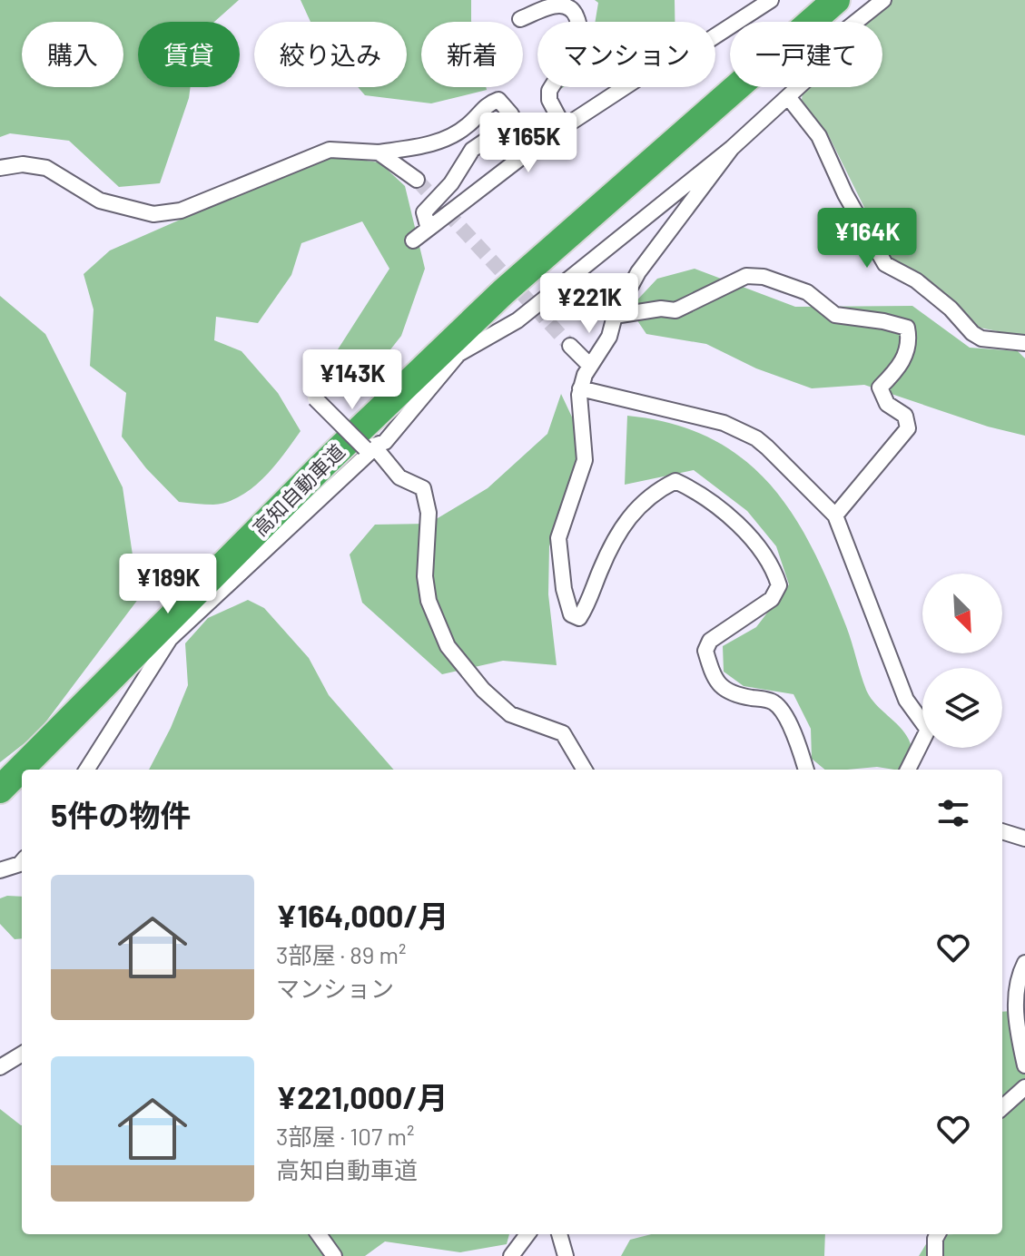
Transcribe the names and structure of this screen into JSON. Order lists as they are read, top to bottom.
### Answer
{
  "streets": {
    "highway": ["高知自動車道"]
  },
  "north": "bottom right",
  "page": {
    "chip": [
      "購入",
      "賃貸",
      "絞り込み",
      "新着",
      "マンション",
      "一戸建て"
    ],
    "price": [
      "¥165K",
      "¥164K",
      "¥221K",
      "¥143K",
      "¥189K"
    ],
    "heading": "5件の物件",
    "list": [
      {
        "name": "¥164,000/月",
        "note": "3部屋 · 89 m² · マンション"
      },
      {
        "name": "¥221,000/月",
        "note": "3部屋 · 107 m² · 高知自動車道"
      }
    ]
  }
}
